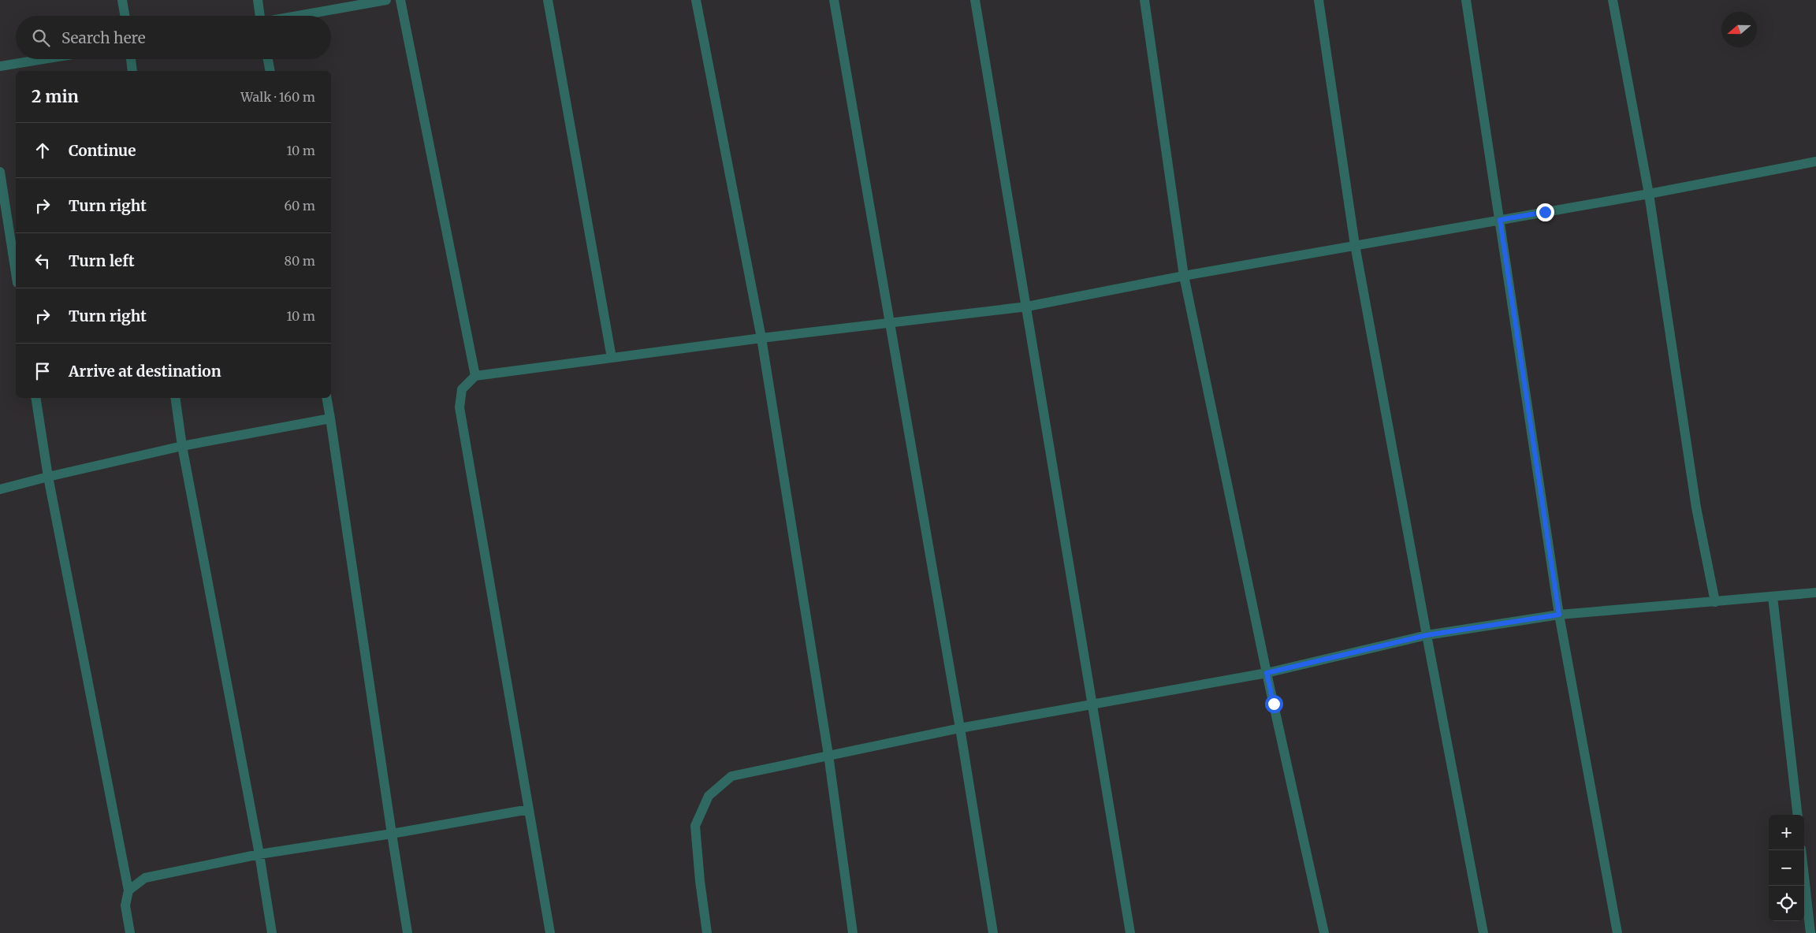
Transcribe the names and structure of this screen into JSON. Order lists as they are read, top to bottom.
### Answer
{
  "north": "left",
  "page": {
    "search": "Search here",
    "heading": ["2 min", "Walk · 160 m"],
    "list": [
      ["Continue", "10 m"],
      ["Turn right", "60 m"],
      ["Turn left", "80 m"],
      ["Turn right", "10 m"],
      "Arrive at destination"
    ],
    "map_buttons": ["+", "−"]
  }
}
